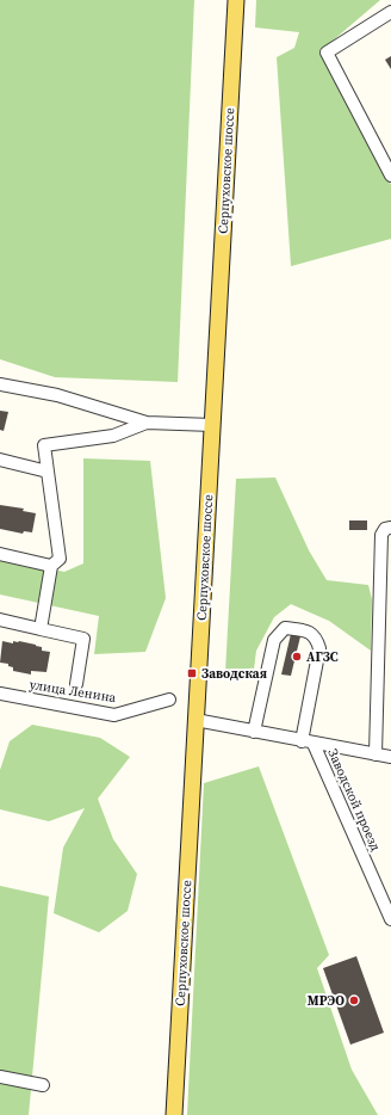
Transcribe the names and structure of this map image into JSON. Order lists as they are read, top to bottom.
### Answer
{
  "streets": {
    "main road": ["Серпуховское шоссе"],
    "street": ["улица Ленина", "Заводской проезд"]
  },
  "crossings": [
    ["Серпуховское шоссе", "Заводской проезд"]
  ],
  "places": {
    "other": ["АГЗС", "МРЭО"],
    "transit": ["Заводская"]
  }
}
